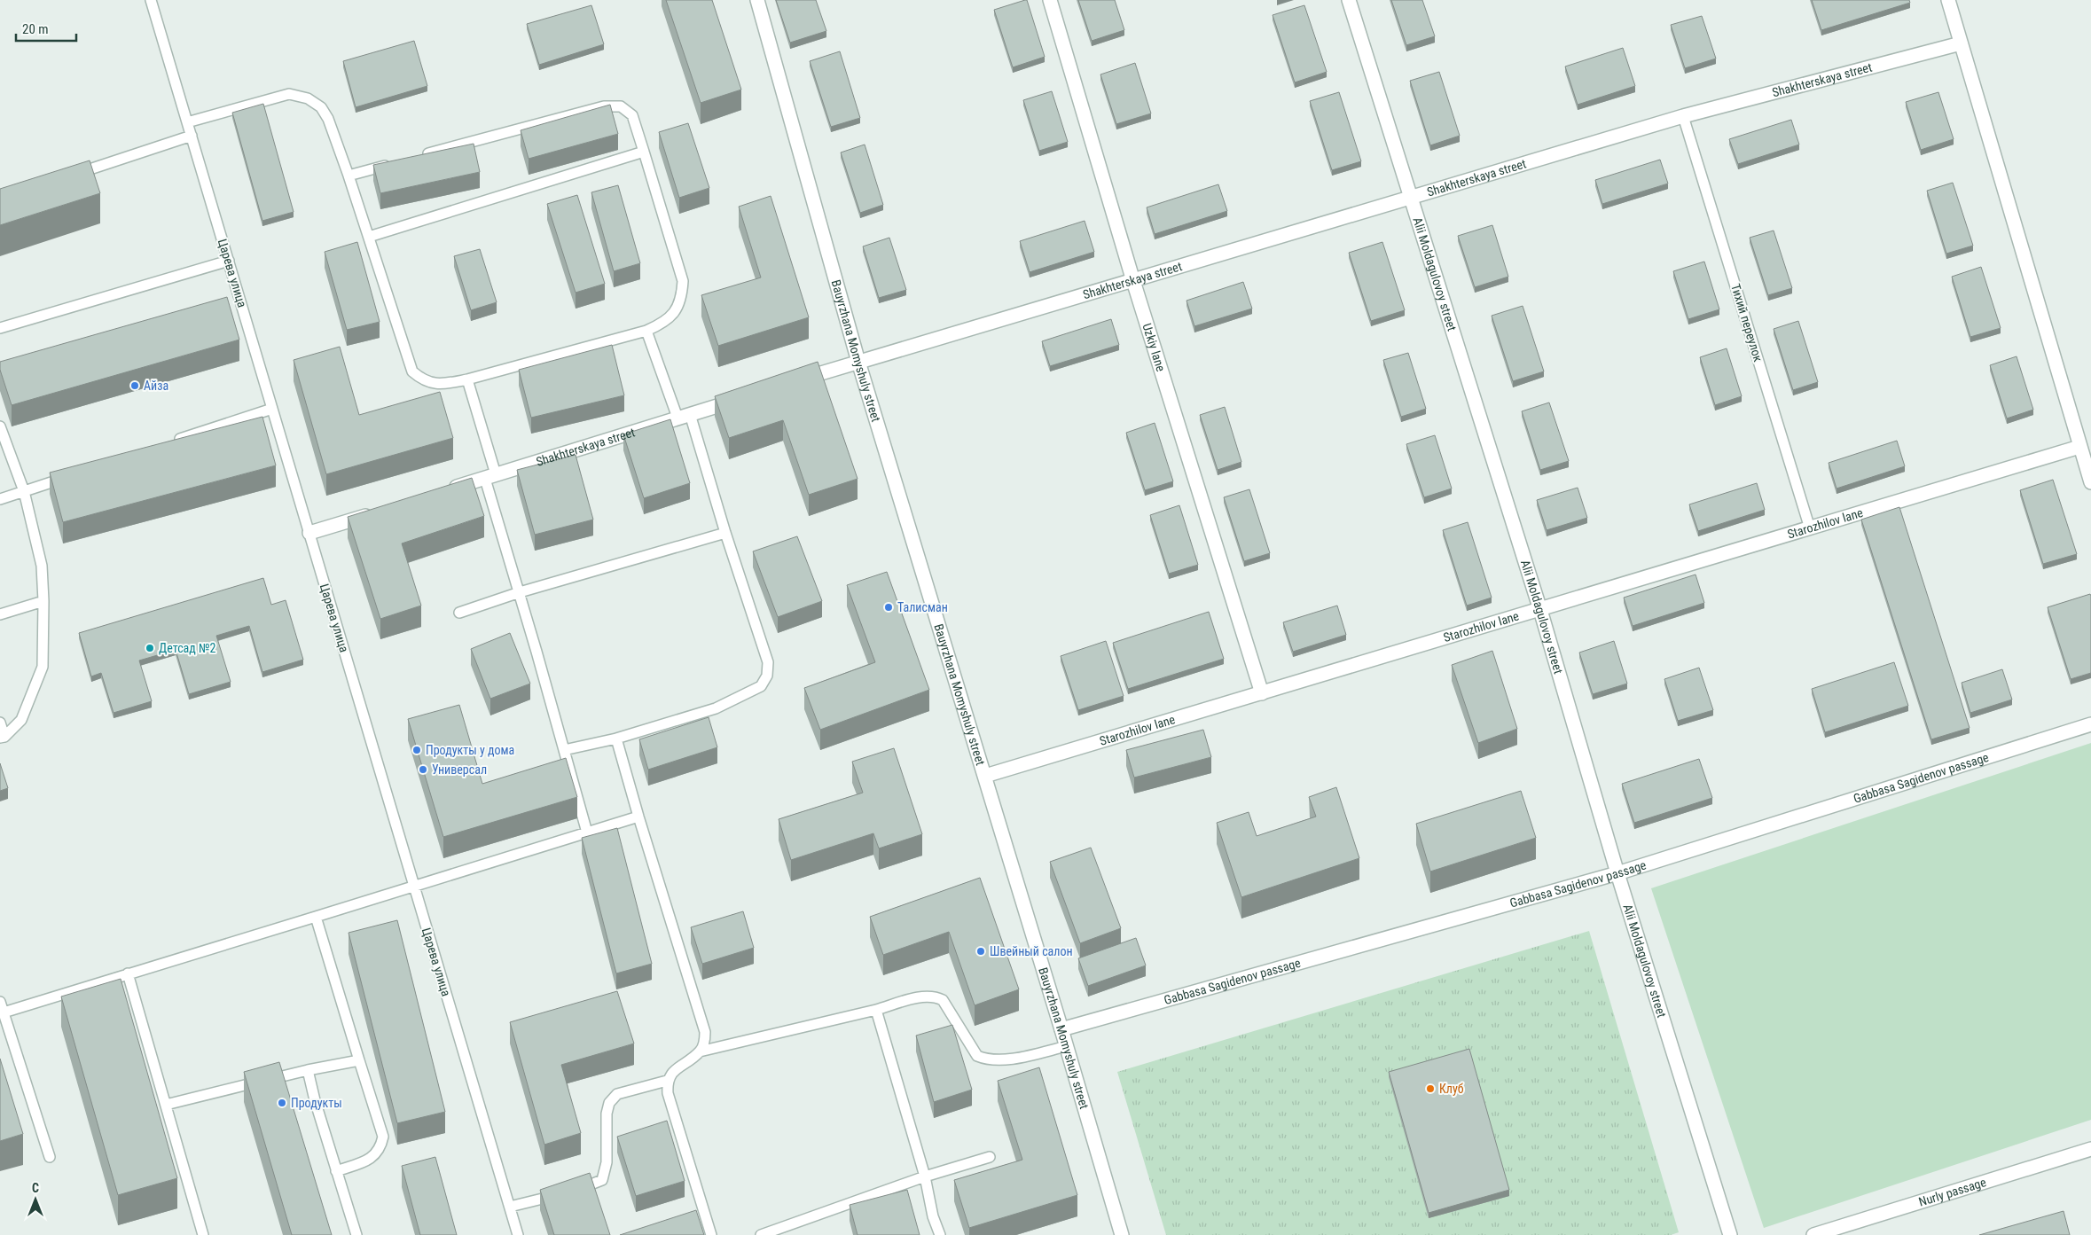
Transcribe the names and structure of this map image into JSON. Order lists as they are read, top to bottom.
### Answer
{
  "streets": {
    "street": [
      "Shakhterskaya street",
      "Alii Moldagulovoy street",
      "Uzkiy lane",
      "Bauyrzhana Momyshuly street",
      "Starozhilov lane",
      "Gabbasa Sagidenov passage",
      "Nurly passage"
    ],
    "lane": ["Царева улица", "Тихий переулок"]
  },
  "crossings": [
    ["Shakhterskaya street", "Alii Moldagulovoy street"],
    ["Shakhterskaya street", "Тихий переулок"],
    ["Shakhterskaya street", "Uzkiy lane"],
    ["Shakhterskaya street", "Bauyrzhana Momyshuly street"],
    ["Alii Moldagulovoy street", "Starozhilov lane"],
    ["Alii Moldagulovoy street", "Gabbasa Sagidenov passage"],
    ["Тихий переулок", "Starozhilov lane"],
    ["Uzkiy lane", "Starozhilov lane"],
    ["Bauyrzhana Momyshuly street", "Starozhilov lane"],
    ["Bauyrzhana Momyshuly street", "Gabbasa Sagidenov passage"]
  ],
  "places": [
    "Айза",
    "Талисман",
    "Детсад №2",
    "Продукты у дома",
    "Универсал",
    "Швейный салон",
    "Клуб",
    "Продукты"
  ],
  "scale_bar": "20 m",
  "north": "top"
}
